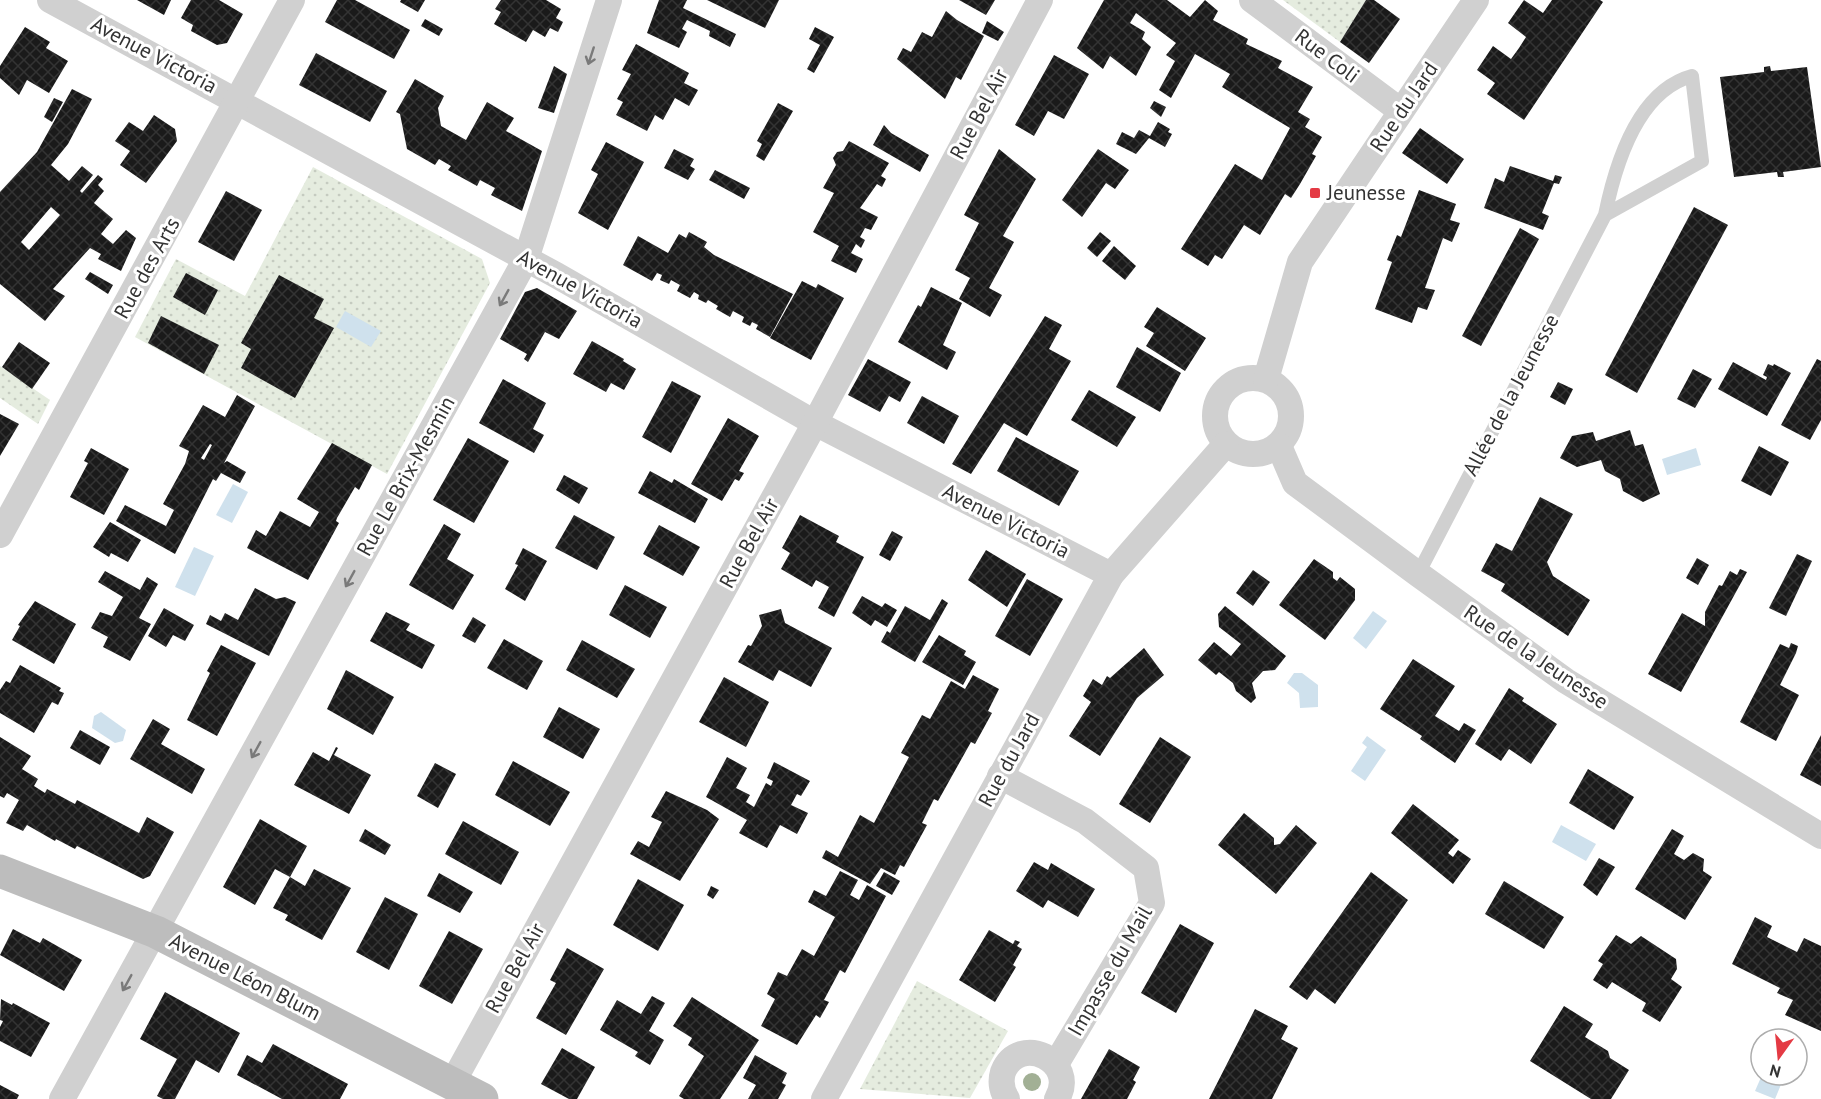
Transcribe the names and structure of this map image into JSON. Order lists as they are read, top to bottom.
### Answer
{
  "streets": {
    "street": [
      "Avenue Victoria",
      "Rue Coli",
      "Rue du Jard",
      "Rue Bel Air",
      "Rue des Arts",
      "Rue Le Brix-Mesmin",
      "Rue de la Jeunesse",
      "Impasse du Mail",
      "Avenue Léon Blum"
    ],
    "lane": ["Allée de la Jeunesse"]
  },
  "crossings": [
    ["Avenue Victoria", "Rue du Jard"],
    ["Avenue Victoria", "Rue Bel Air"],
    ["Avenue Victoria", "Rue des Arts"],
    ["Avenue Victoria", "Rue Le Brix-Mesmin"],
    ["Rue Coli", "Rue du Jard"],
    ["Rue du Jard", "Rue de la Jeunesse"],
    ["Rue du Jard", "Impasse du Mail"],
    ["Rue Bel Air", "Avenue Léon Blum"],
    ["Allée de la Jeunesse", "Rue de la Jeunesse"],
    ["Rue Le Brix-Mesmin", "Avenue Léon Blum"]
  ],
  "one_way": ["Rue Le Brix-Mesmin"],
  "places": {
    "transit": ["Jeunesse"]
  },
  "north": "bottom"
}
